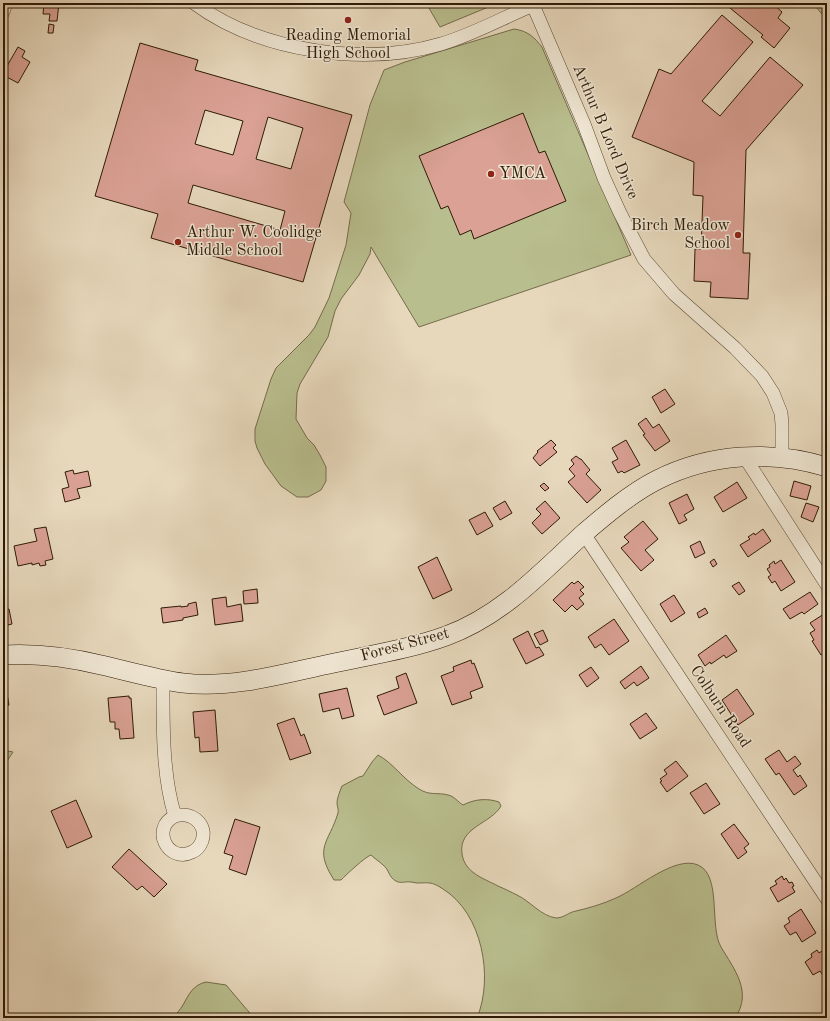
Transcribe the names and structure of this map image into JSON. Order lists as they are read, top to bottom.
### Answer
{
  "streets": {
    "street": ["Arthur B Lord Drive", "Forest Street", "Colburn Road"]
  },
  "crossings": [
    ["Arthur B Lord Drive", "Forest Street"],
    ["Forest Street", "Colburn Road"]
  ],
  "places": [
    "Reading Memorial High School",
    "YMCA",
    "Birch Meadow School",
    "Arthur W. Coolidge Middle School"
  ]
}
